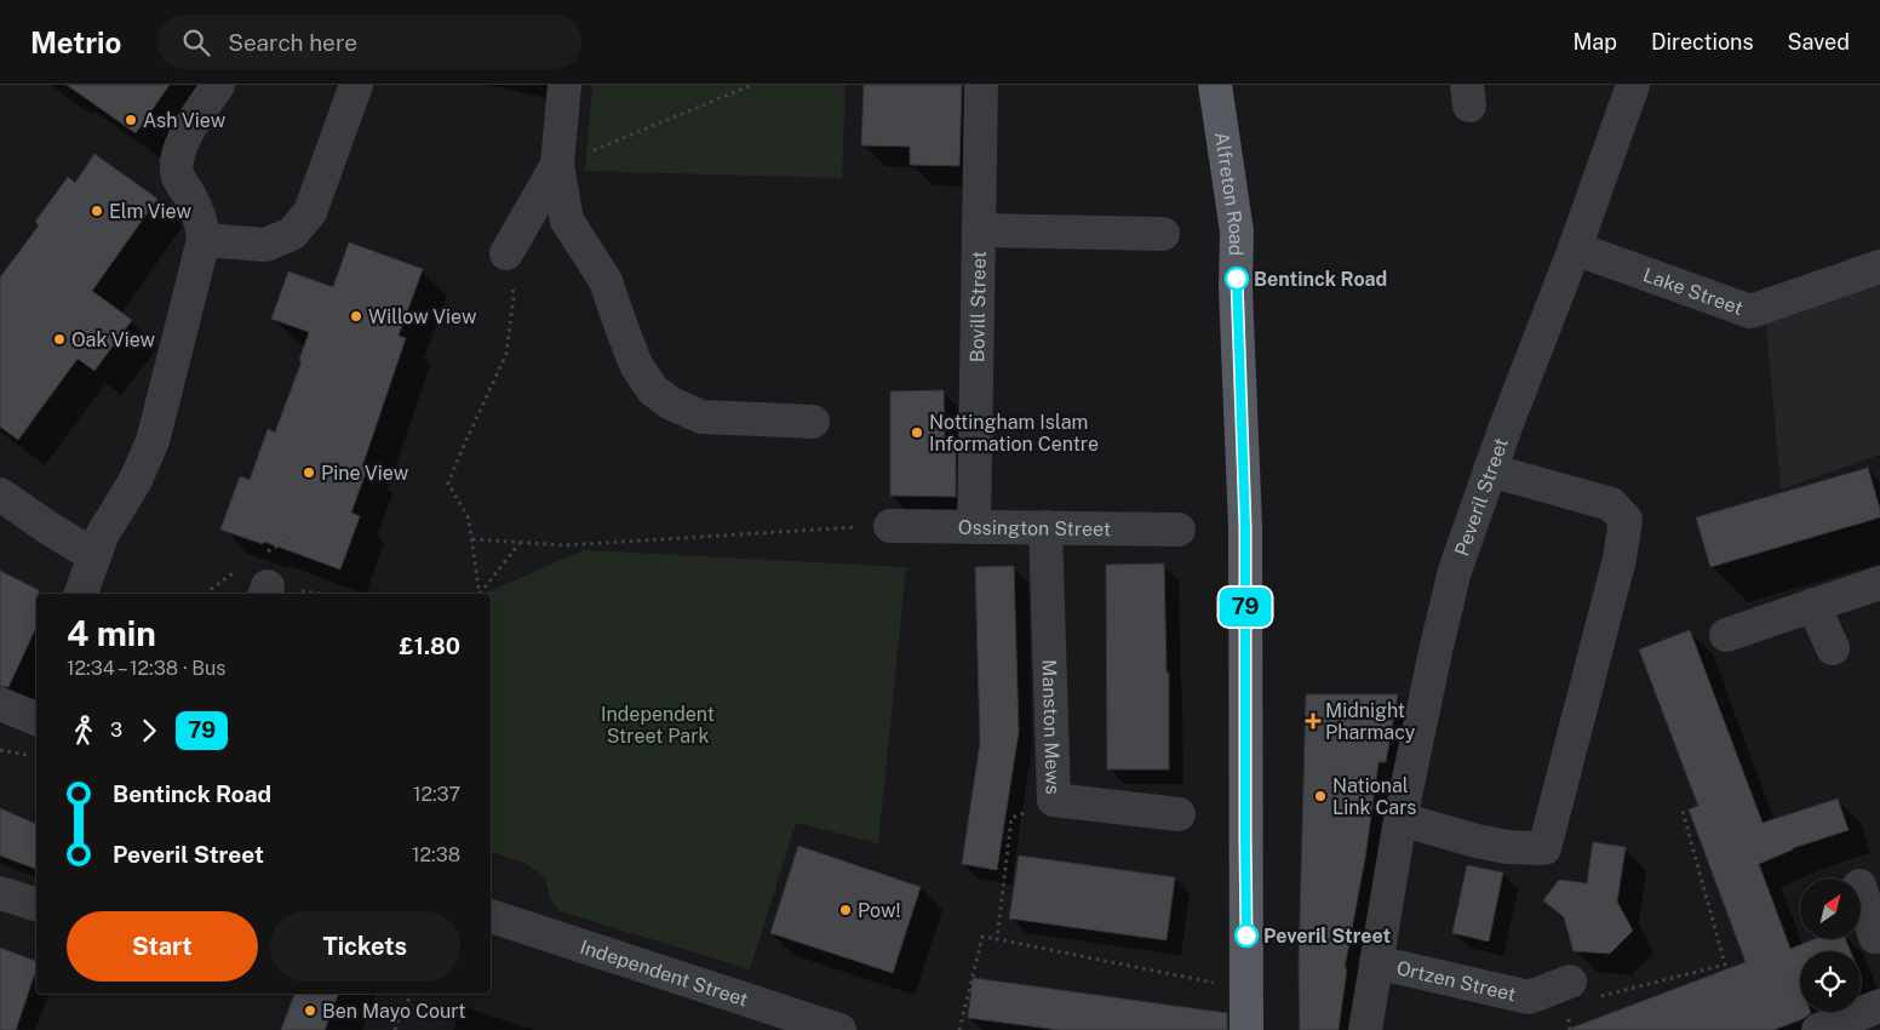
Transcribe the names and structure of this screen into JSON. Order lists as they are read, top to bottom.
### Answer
{
  "streets": {
    "main road": ["Alfreton Road"],
    "street": [
      "Lake Street",
      "Bovill Street",
      "Peveril Street",
      "Ossington Street",
      "Manston Mews",
      "Independent Street",
      "Ortzen Street"
    ]
  },
  "crossings": [
    ["Lake Street", "Peveril Street"],
    ["Bovill Street", "Ossington Street"],
    ["Peveril Street", "Ortzen Street"],
    ["Ossington Street", "Manston Mews"]
  ],
  "parks": ["Independent Street Park"],
  "places": {
    "other": [
      "Ash View",
      "Elm View",
      "Bentinck Road",
      "Willow View",
      "Oak View",
      "Nottingham Islam Information Centre",
      "Pine View",
      "National Link Cars",
      "Pow!",
      "Peveril Street",
      "Ben Mayo Court"
    ],
    "health": ["Midnight Pharmacy"]
  },
  "lines": ["bus line 79"],
  "north": "top right",
  "page": {
    "header": "Metrio",
    "search": "Search here",
    "nav": ["Map", "Directions", "Saved"],
    "on_map": "79",
    "heading": ["4 min", "12:34 – 12:38 · Bus", "£1.80"],
    "legs": ["3", "79"],
    "list": [
      {
        "name": "Bentinck Road",
        "value": "12:37"
      },
      {
        "name": "Peveril Street",
        "value": "12:38"
      }
    ],
    "buttons": ["Start", "Tickets"]
  }
}
